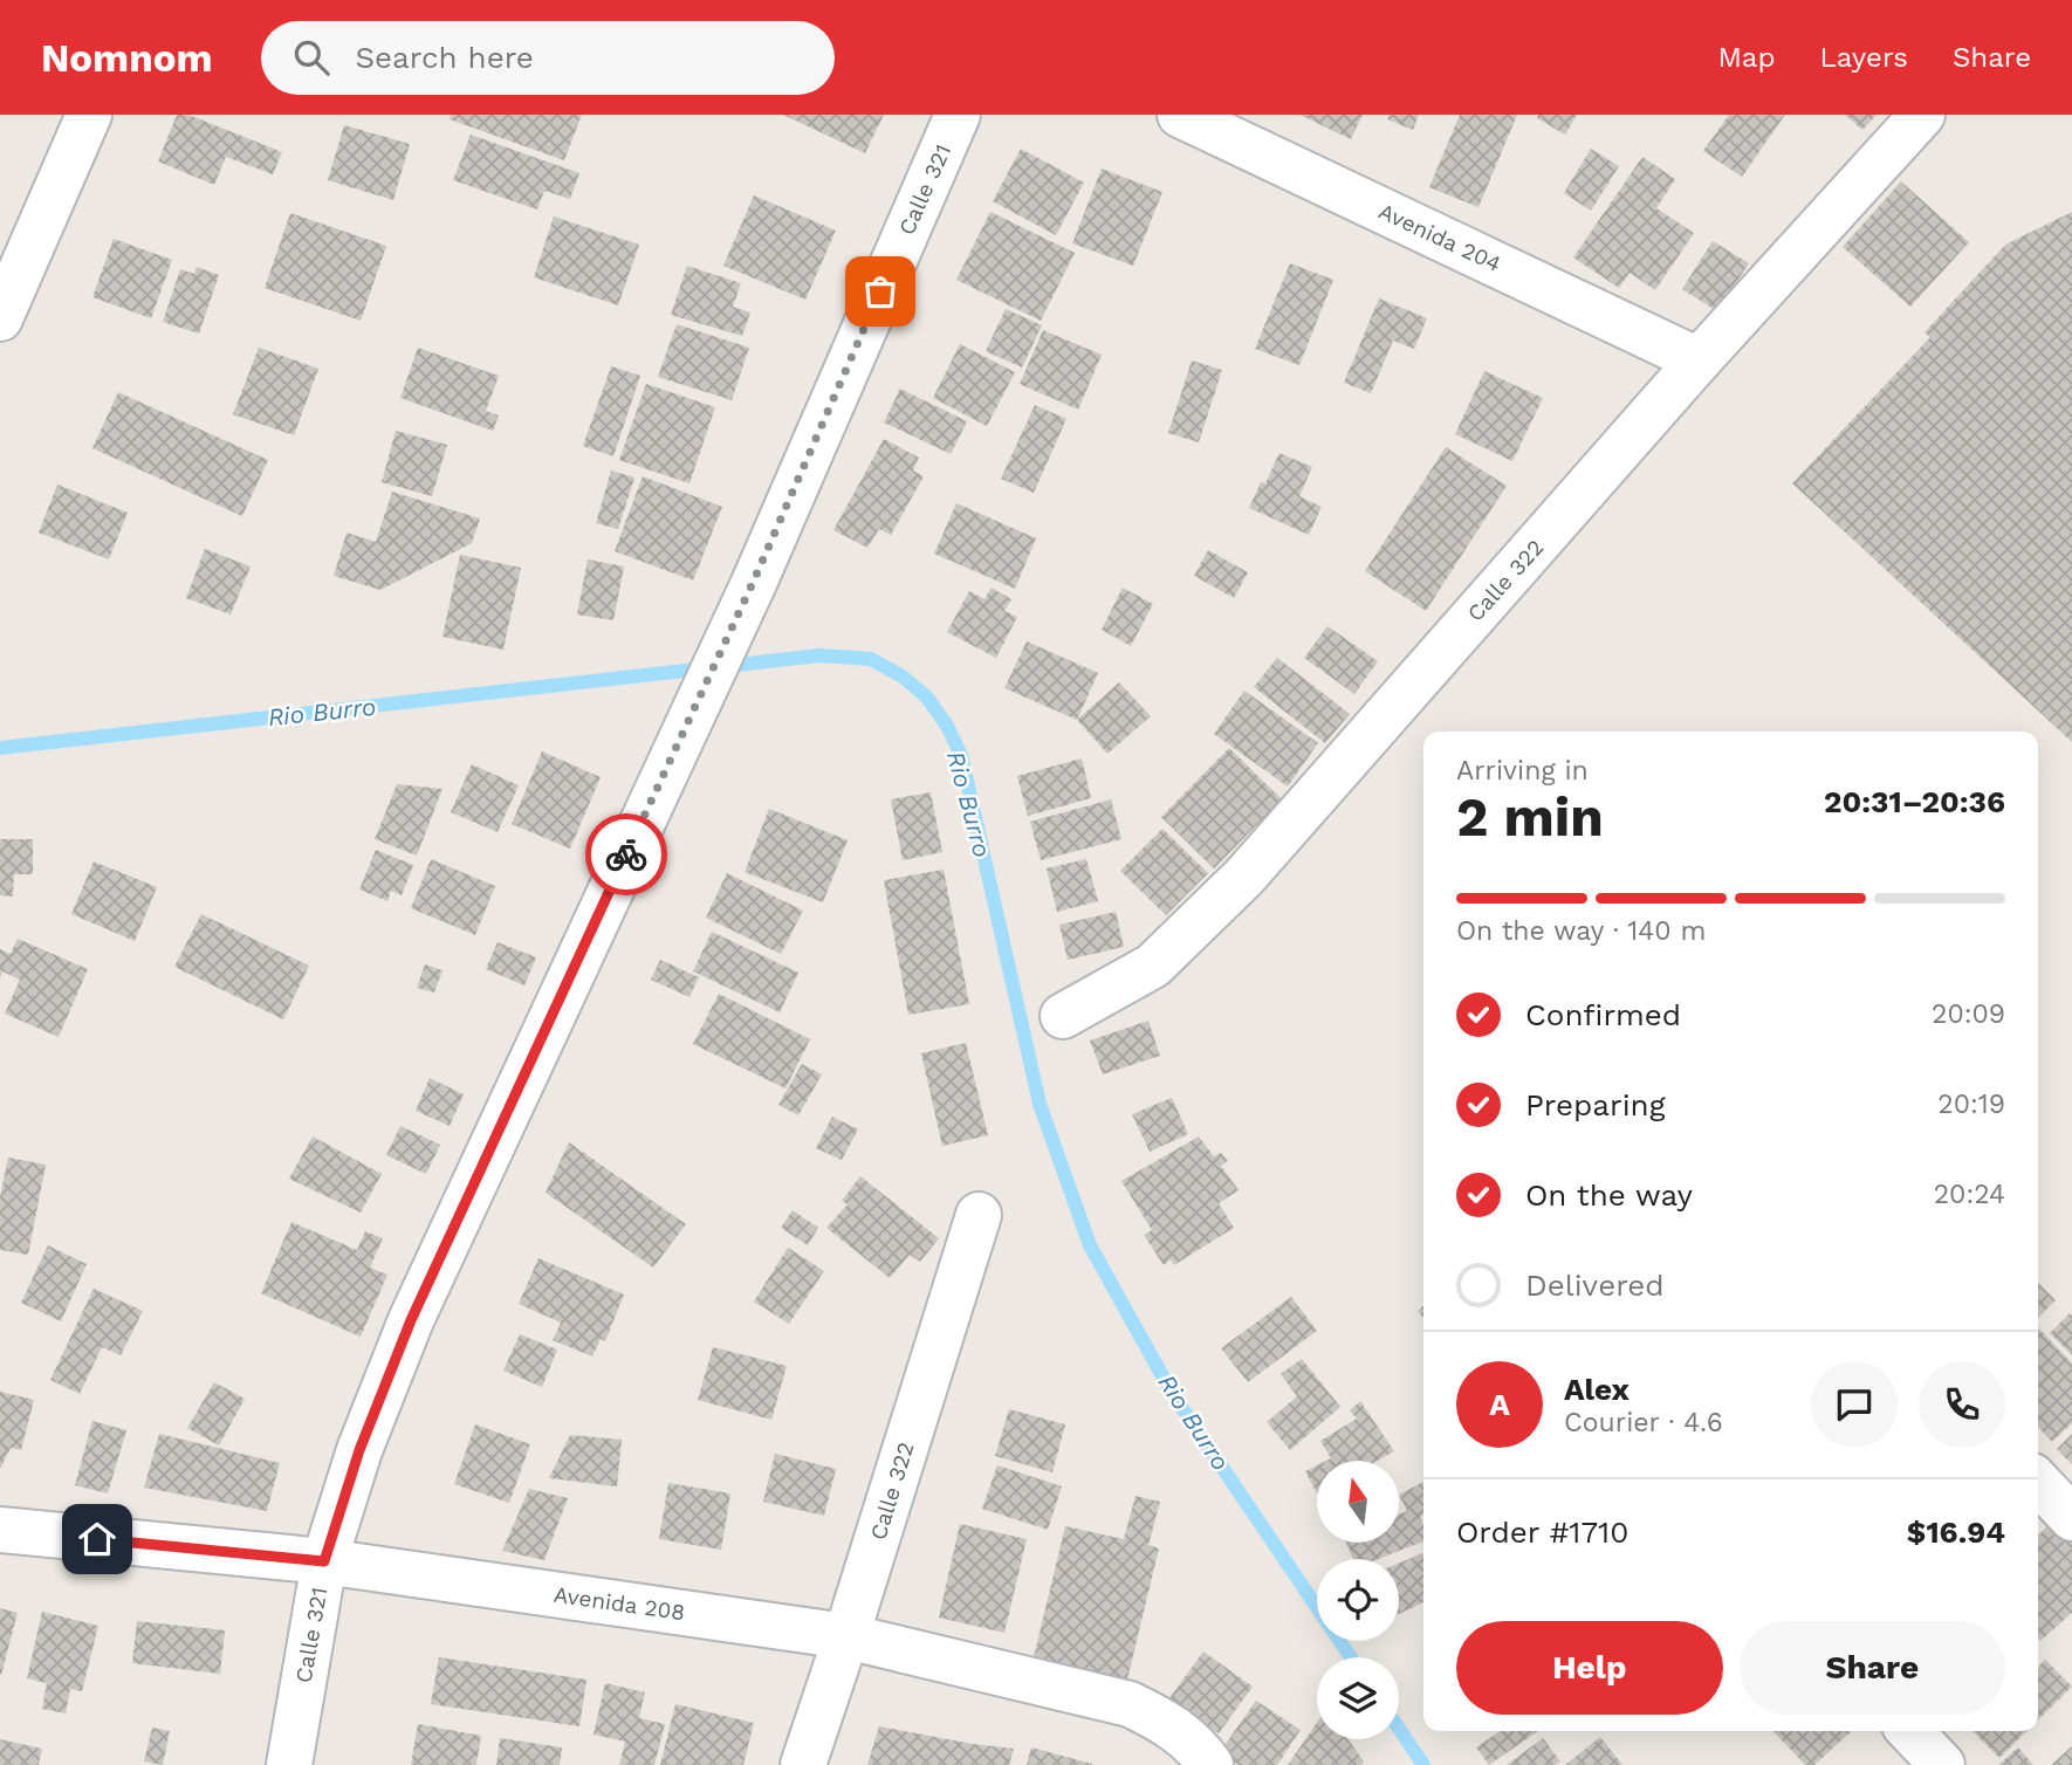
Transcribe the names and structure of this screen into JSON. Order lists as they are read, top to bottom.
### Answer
{
  "streets": {
    "street": [
      "Calle 321",
      "Avenida 204",
      "Calle 322",
      "Avenida 208"
    ]
  },
  "crossings": [
    ["Calle 321", "Avenida 208"],
    ["Avenida 204", "Calle 322"],
    ["Calle 322", "Avenida 208"]
  ],
  "water": ["Rio Burro"],
  "north": "top",
  "page": {
    "header": "Nomnom",
    "search": "Search here",
    "nav": ["Map", "Layers", "Share"],
    "heading": ["2 min", "Arriving in", "20:31–20:36"],
    "panel": [
      "Alex",
      "Courier · 4.6",
      "Order #1710",
      "$16.94"
    ],
    "bar": "On the way · 140 m",
    "list": [
      ["Confirmed", "20:09"],
      ["Preparing", "20:19"],
      ["On the way", "20:24"],
      "Delivered"
    ],
    "round": "A",
    "buttons": ["Help", "Share"]
  }
}
